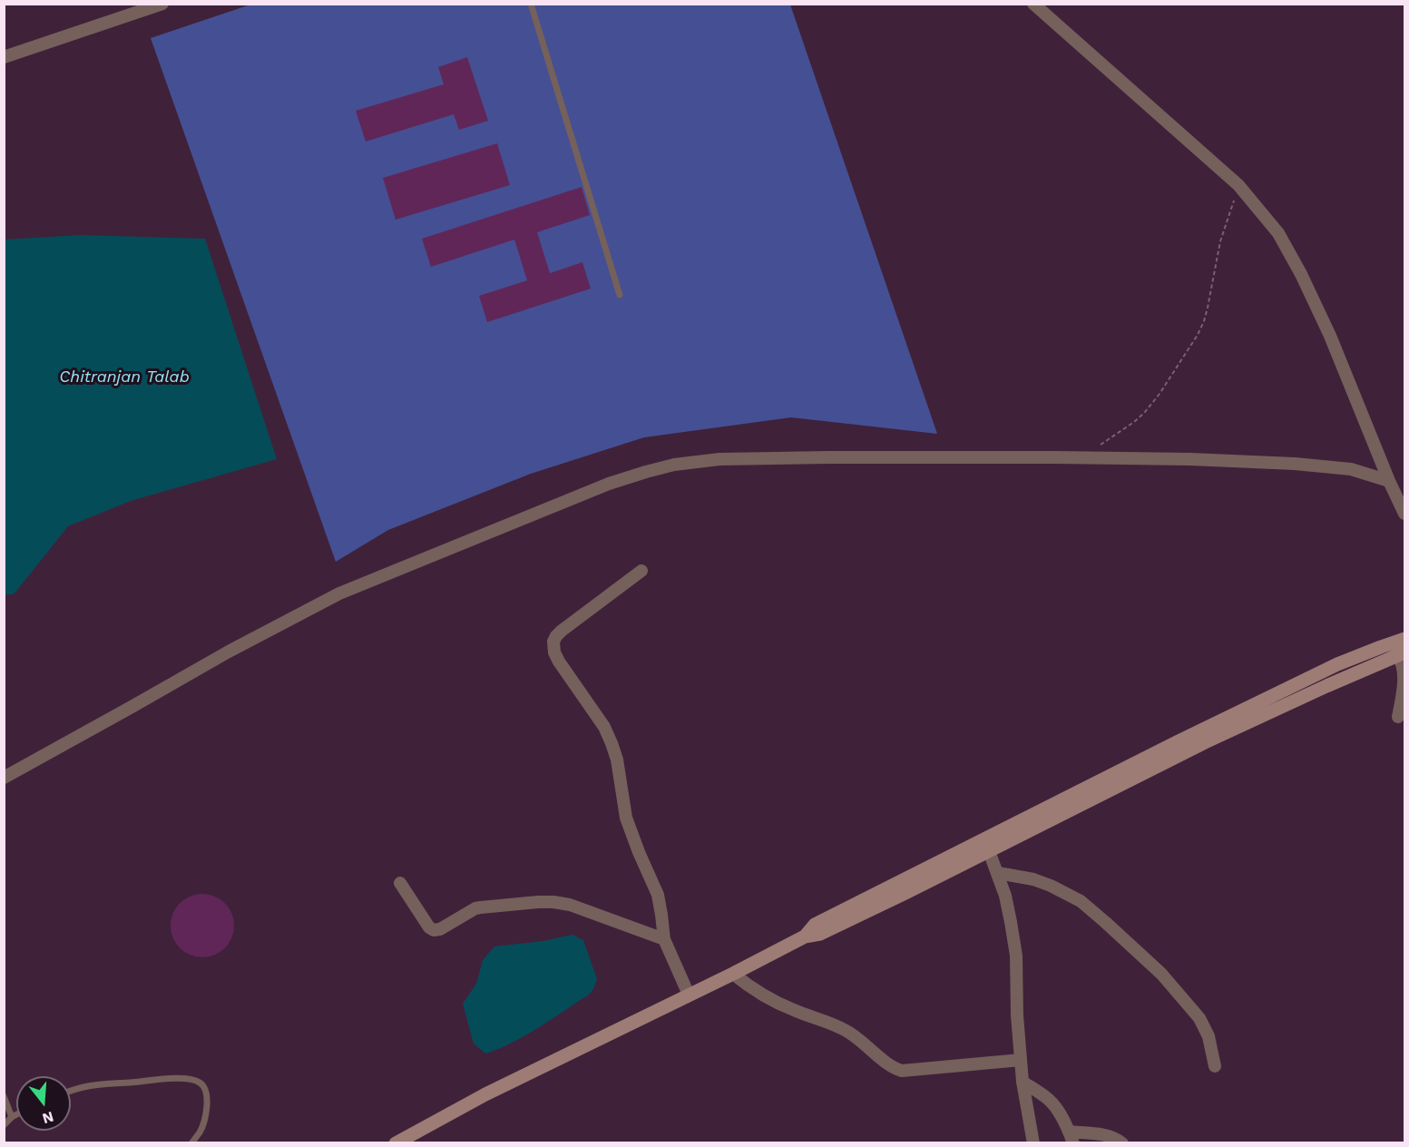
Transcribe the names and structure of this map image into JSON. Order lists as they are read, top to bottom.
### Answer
{
  "water": ["Chitranjan Talab"],
  "north": "bottom"
}
